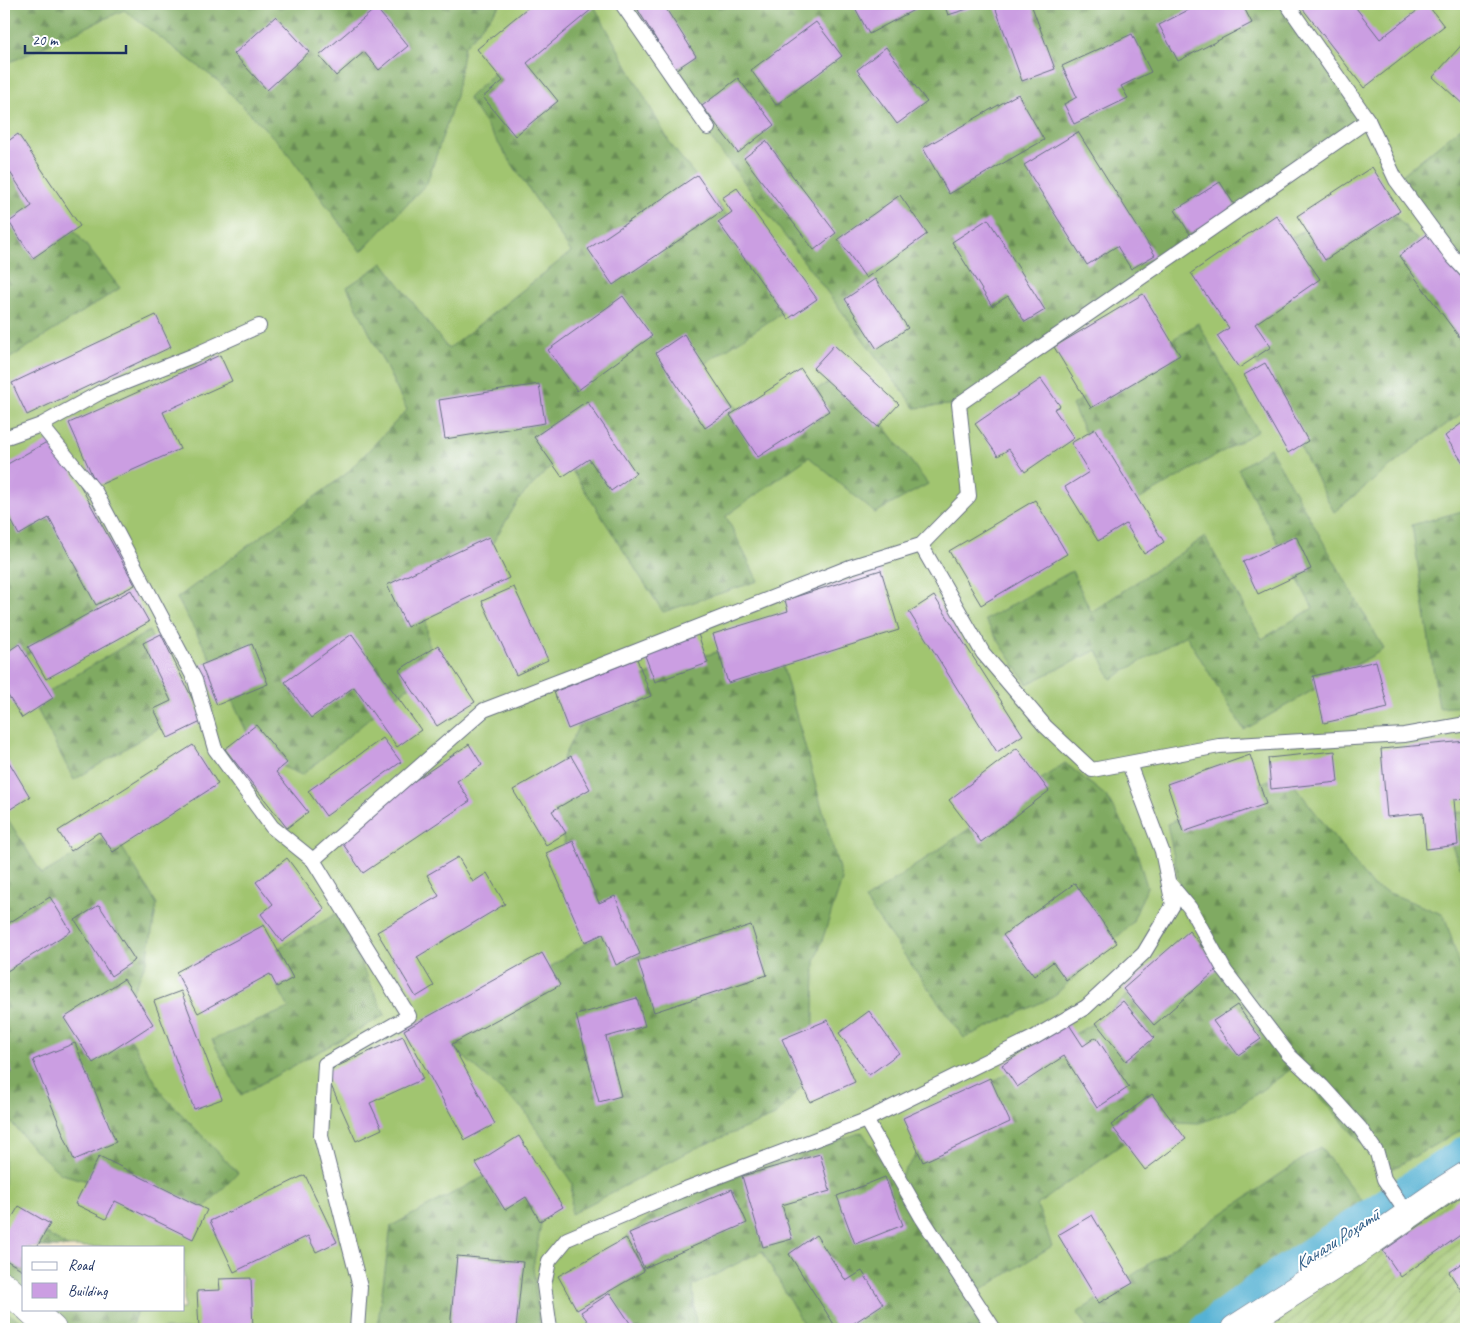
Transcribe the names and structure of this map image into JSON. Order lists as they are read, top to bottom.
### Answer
{
  "water": ["Канали Роҳатӣ"],
  "legend": ["Road", "Building"],
  "scale_bar": "20 m"
}
